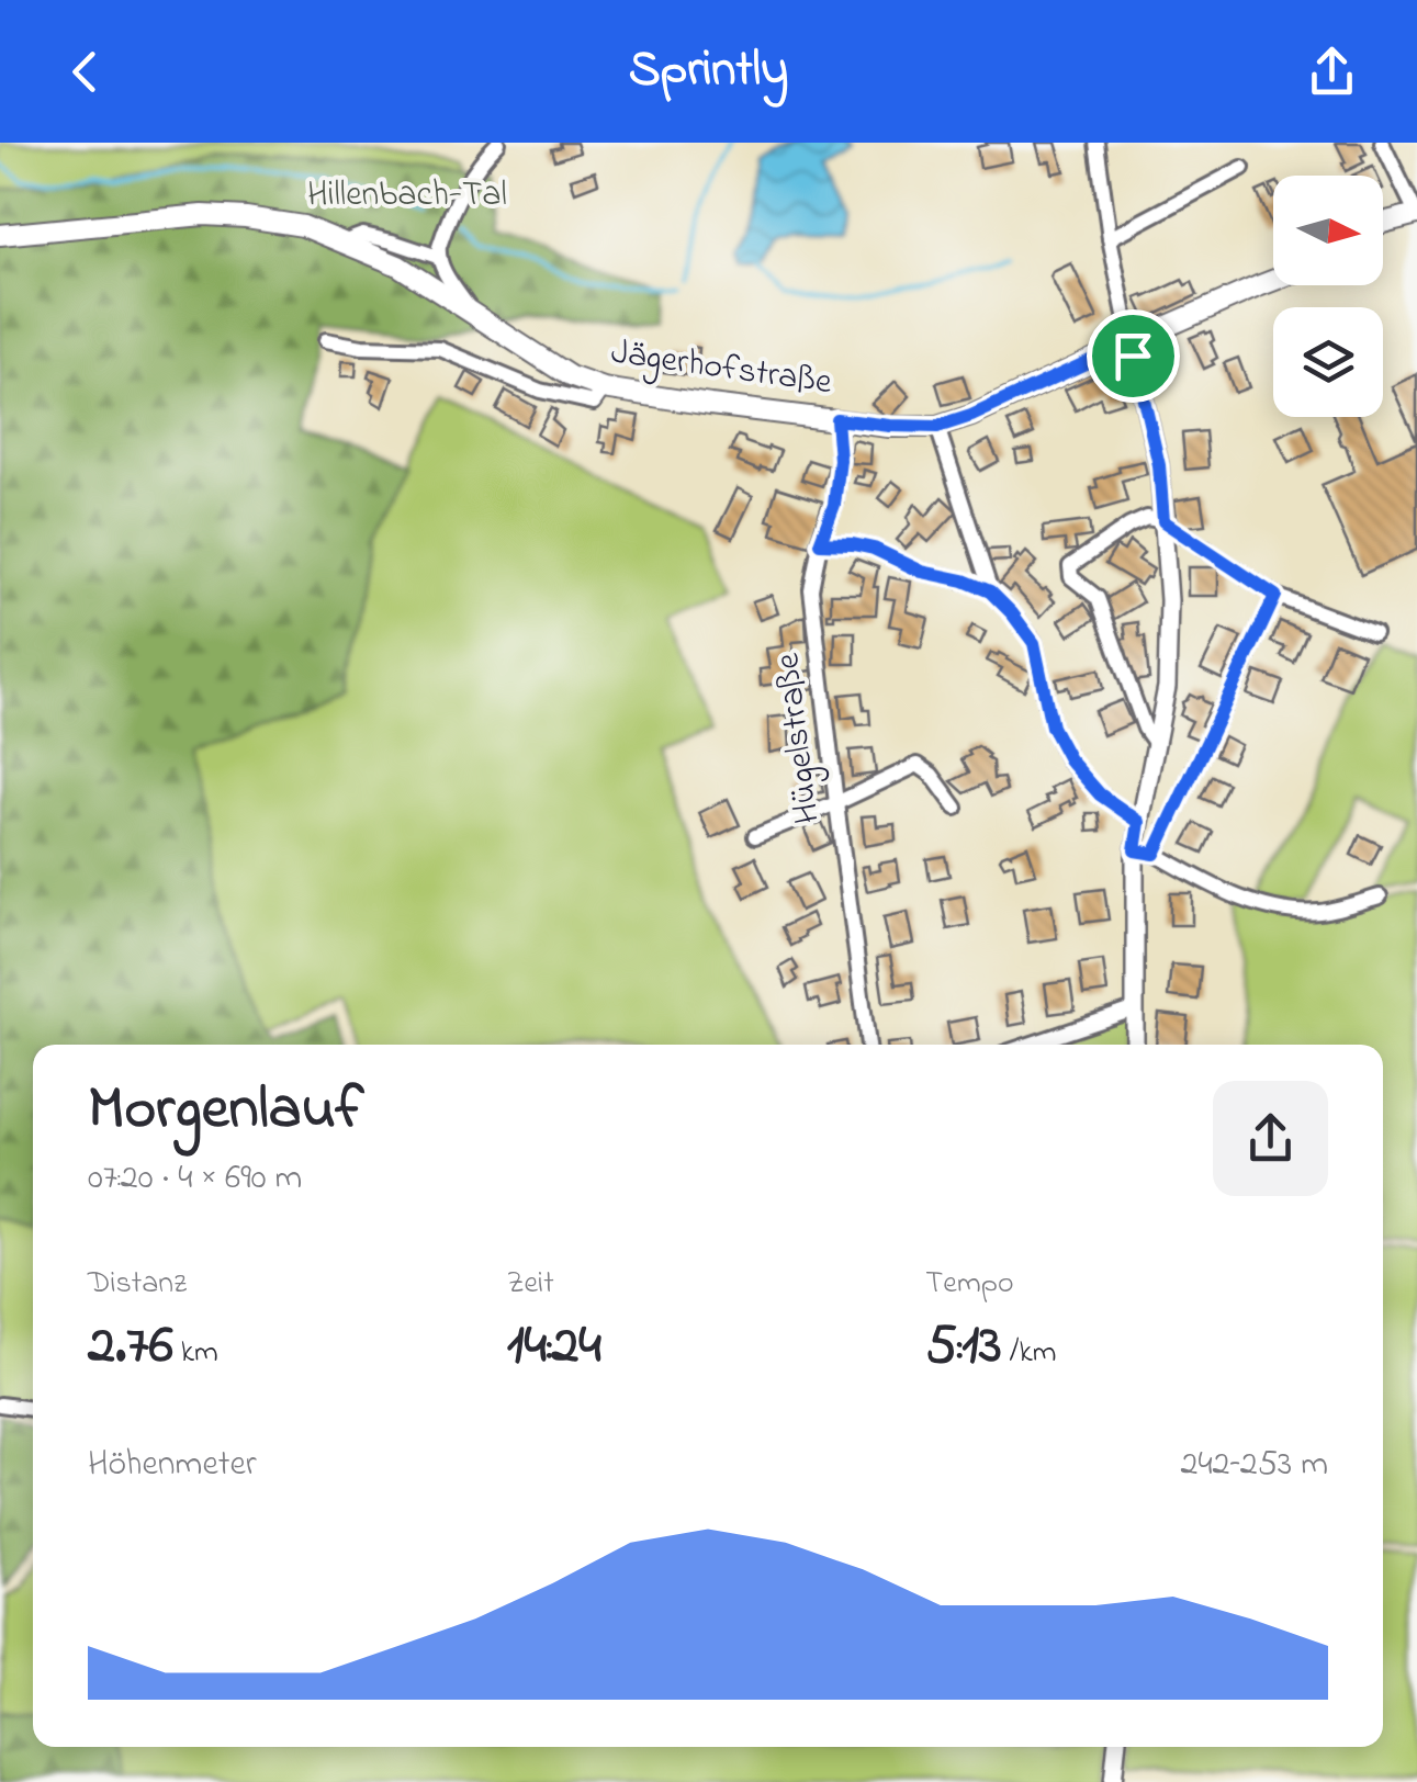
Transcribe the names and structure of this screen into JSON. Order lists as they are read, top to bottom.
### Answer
{
  "streets": {
    "main road": ["Jägerhofstraße"],
    "street": ["Hügelstraße"]
  },
  "crossings": [
    ["Jägerhofstraße", "Hügelstraße"]
  ],
  "parks": ["Hillenbach-Tal"],
  "north": "right",
  "page": {
    "header": "Sprintly",
    "heading": ["Morgenlauf", "07:20 · 4 × 690 m"],
    "stats": [
      ["Distanz", "2.76 km"],
      ["Zeit", "14:24"],
      ["Tempo", "5:13 /km"]
    ],
    "chart": ["Höhenmeter", "242–253 m"]
  }
}
